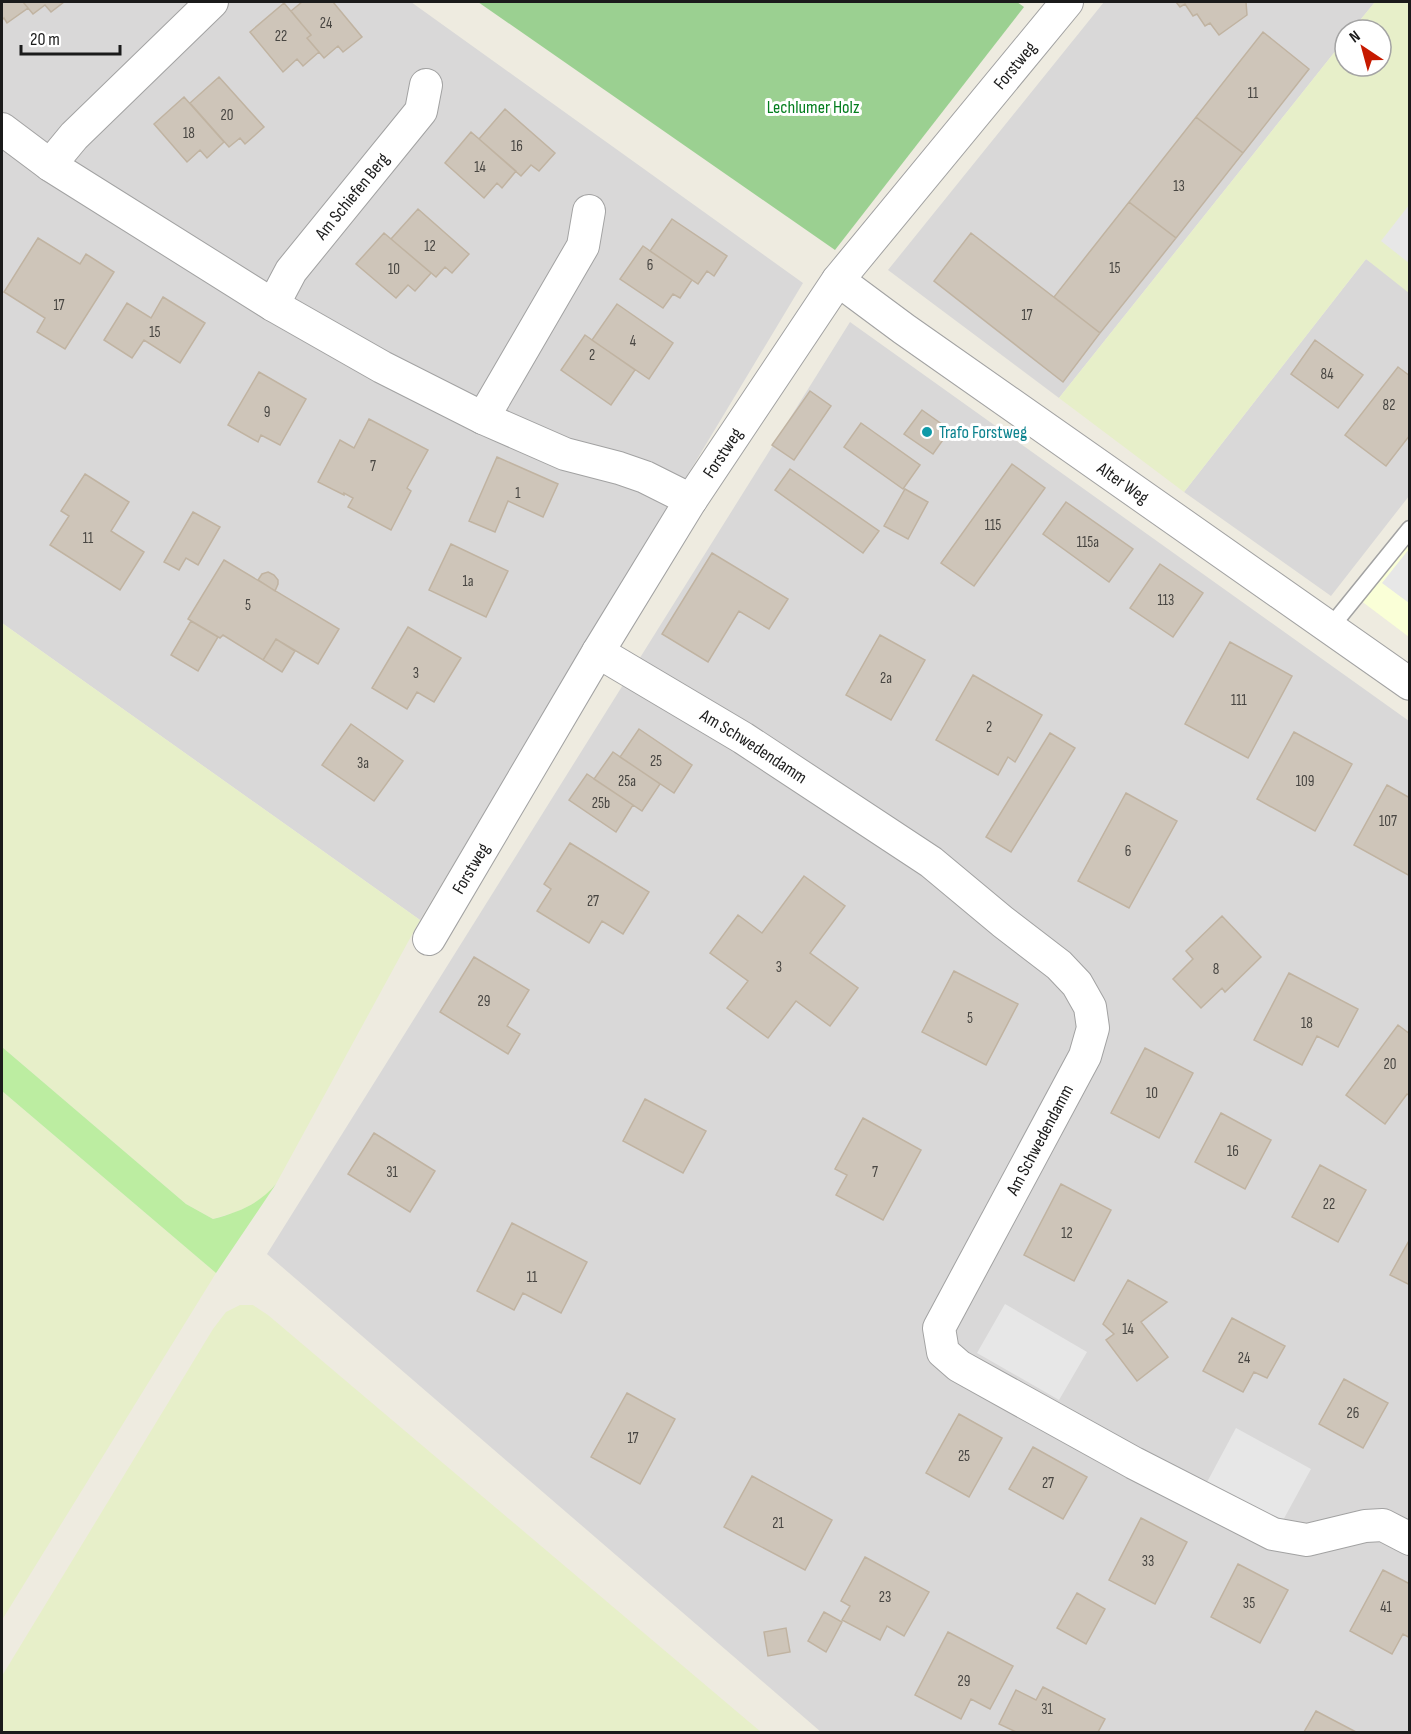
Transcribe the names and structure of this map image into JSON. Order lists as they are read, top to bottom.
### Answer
{
  "streets": {
    "street": [
      "Forstweg",
      "Am Schiefen Berg",
      "Alter Weg",
      "Am Schwedendamm"
    ]
  },
  "crossings": [
    ["Forstweg", "Alter Weg"],
    ["Forstweg", "Am Schwedendamm"]
  ],
  "parks": ["Lechlumer Holz"],
  "places": ["Trafo Forstweg"],
  "house_numbers": [
    "24",
    "22",
    "11",
    "20",
    "18",
    "16",
    "14",
    "13",
    "12",
    "6",
    "15",
    "10",
    "17",
    "17",
    "15",
    "4",
    "2",
    "84",
    "82",
    "9",
    "7",
    "1",
    "115",
    "11",
    "115a",
    "1a",
    "113",
    "5",
    "3",
    "2a",
    "111",
    "2",
    "25",
    "3a",
    "25a",
    "109",
    "25b",
    "107",
    "6",
    "27",
    "3",
    "8",
    "29",
    "5",
    "18",
    "20",
    "10",
    "16",
    "31",
    "7",
    "22",
    "12",
    "11",
    "14",
    "24",
    "26",
    "17",
    "25",
    "27",
    "21",
    "33",
    "23",
    "35",
    "41",
    "29",
    "31"
  ],
  "scale_bar": "20 m",
  "north": "top left"
}
